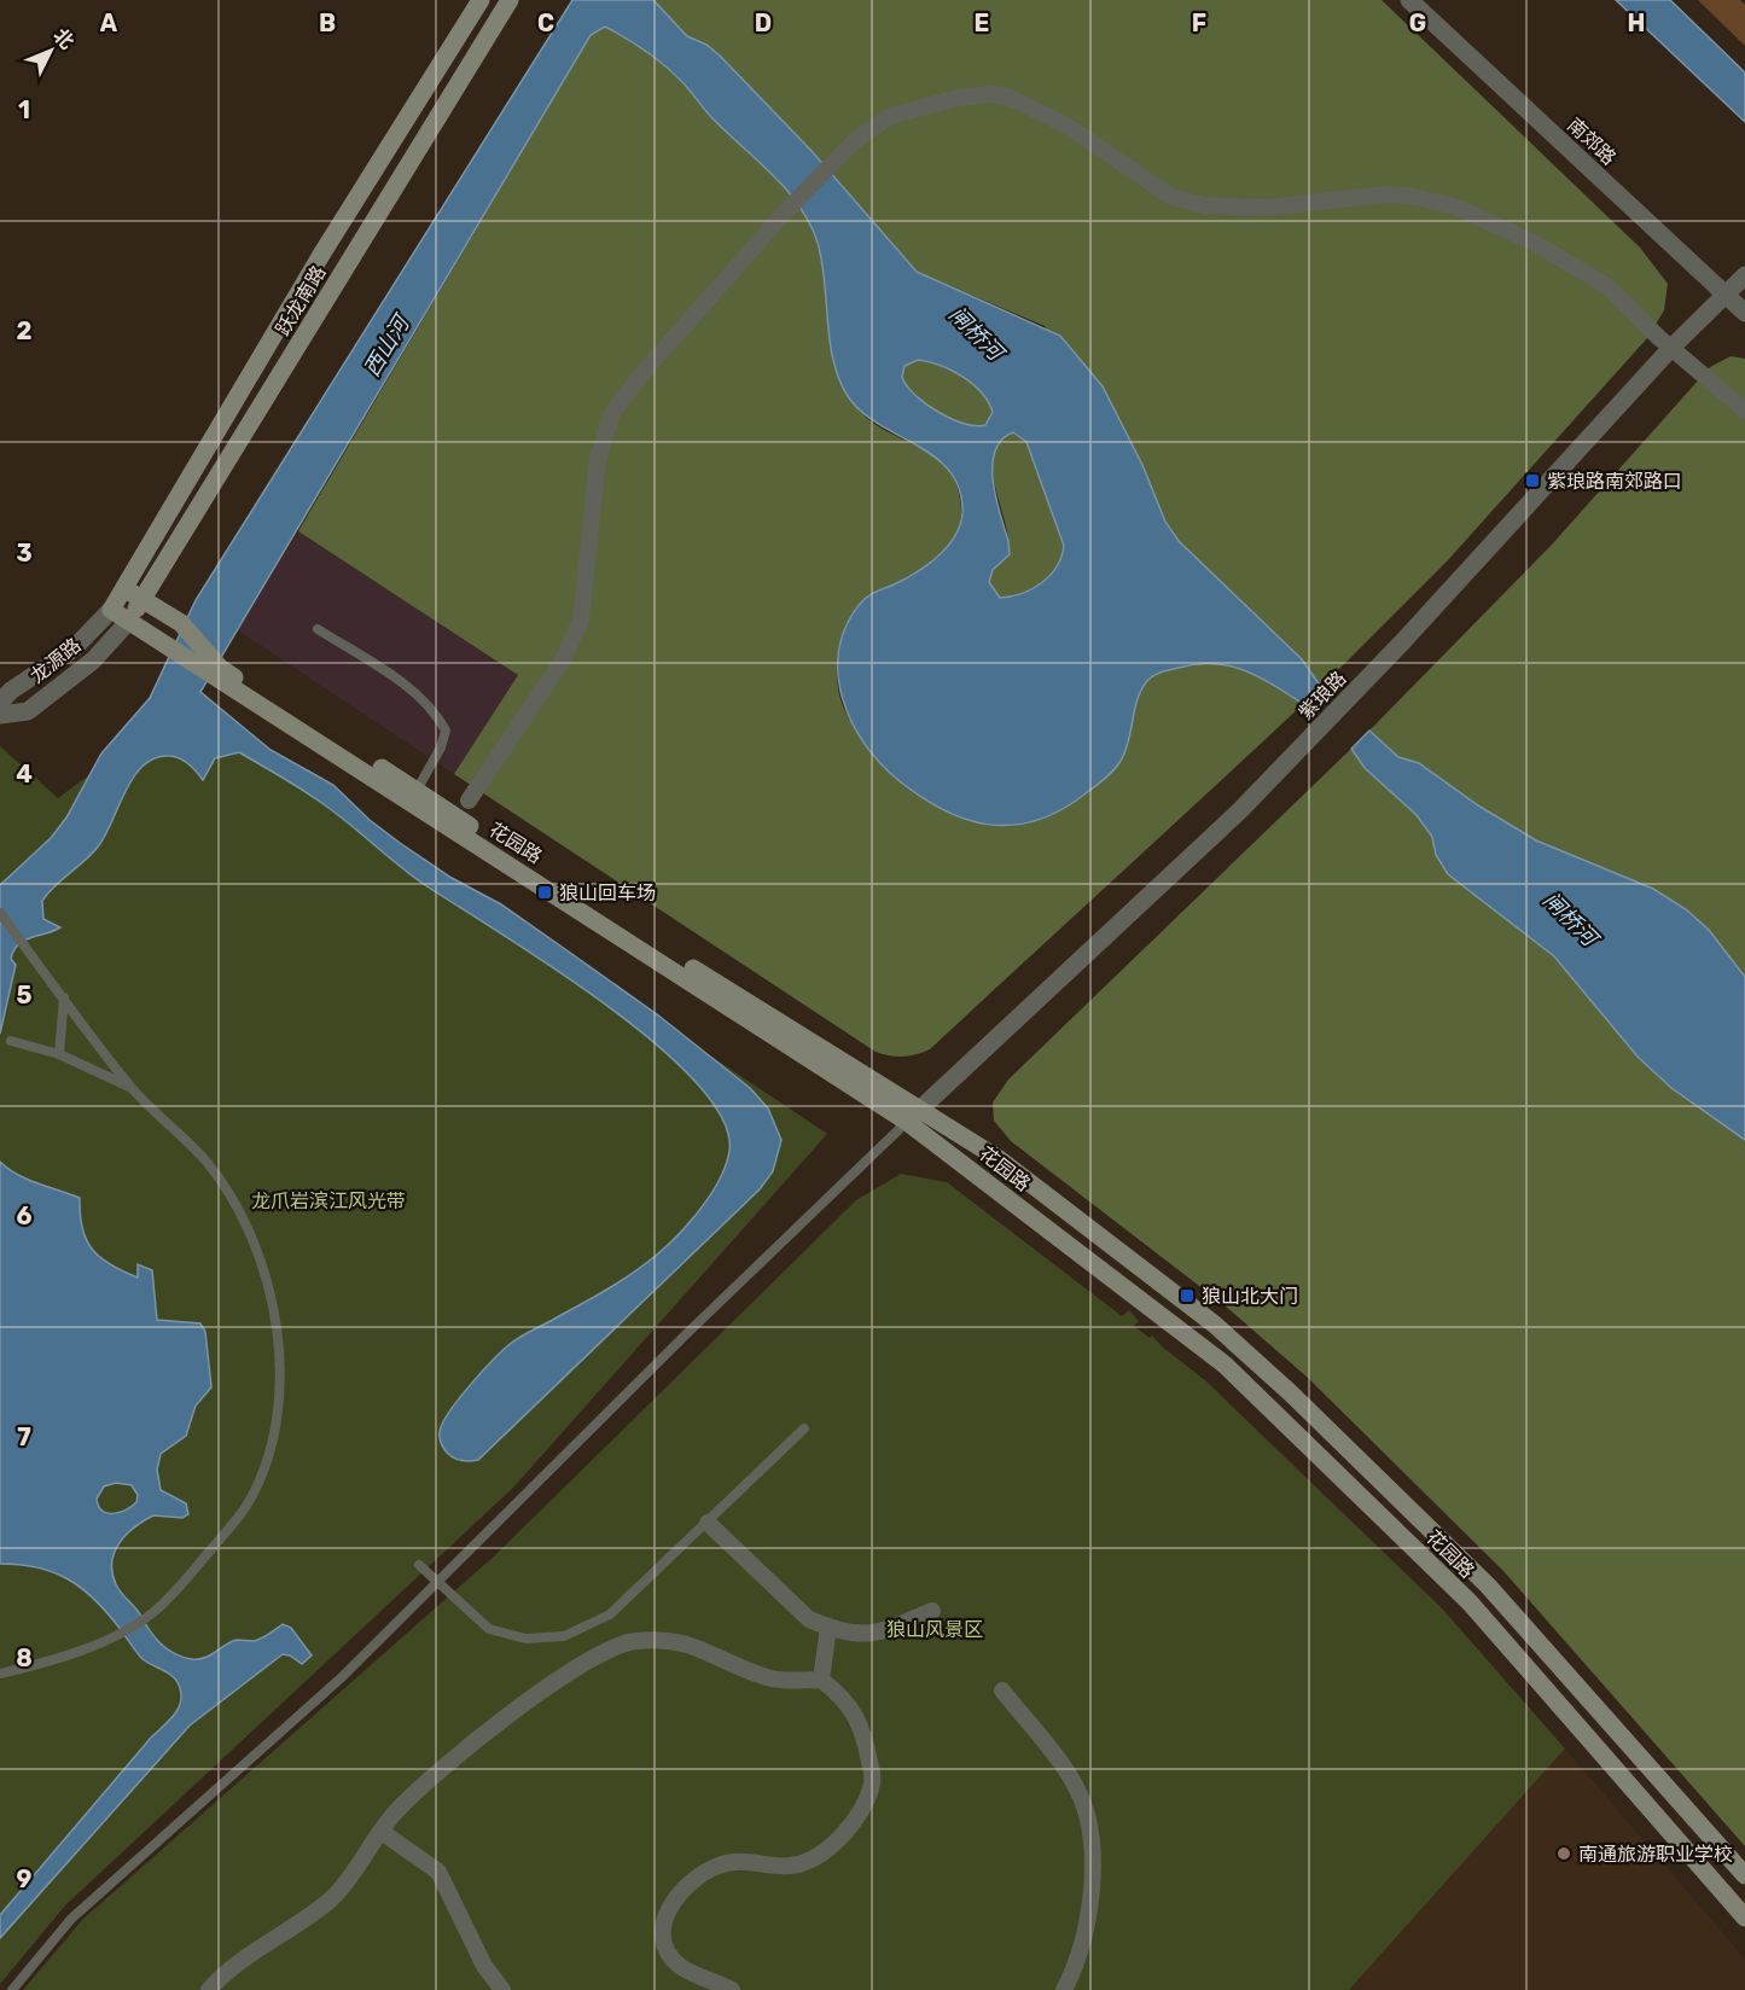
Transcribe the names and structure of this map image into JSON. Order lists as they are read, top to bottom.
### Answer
{
  "streets": {
    "main road": ["跃龙南路", "花园路"],
    "street": ["南郊路", "龙源路", "紫琅路"]
  },
  "crossings": [
    ["南郊路", "紫琅路"],
    ["跃龙南路", "龙源路"],
    ["跃龙南路", "花园路"],
    ["龙源路", "花园路"],
    ["紫琅路", "花园路"]
  ],
  "water": ["闸桥河", "西山河"],
  "parks": ["龙爪岩滨江风光带", "狼山风景区"],
  "places": {
    "transit": ["紫琅路南郊路口", "狼山回车场", "狼山北大门"],
    "other": ["南通旅游职业学校"]
  },
  "north": "top right",
  "grid": {
    "columns": [
      "A",
      "B",
      "C",
      "D",
      "E",
      "F",
      "G",
      "H"
    ],
    "rows": [
      "1",
      "2",
      "3",
      "4",
      "5",
      "6",
      "7",
      "8",
      "9"
    ]
  }
}
